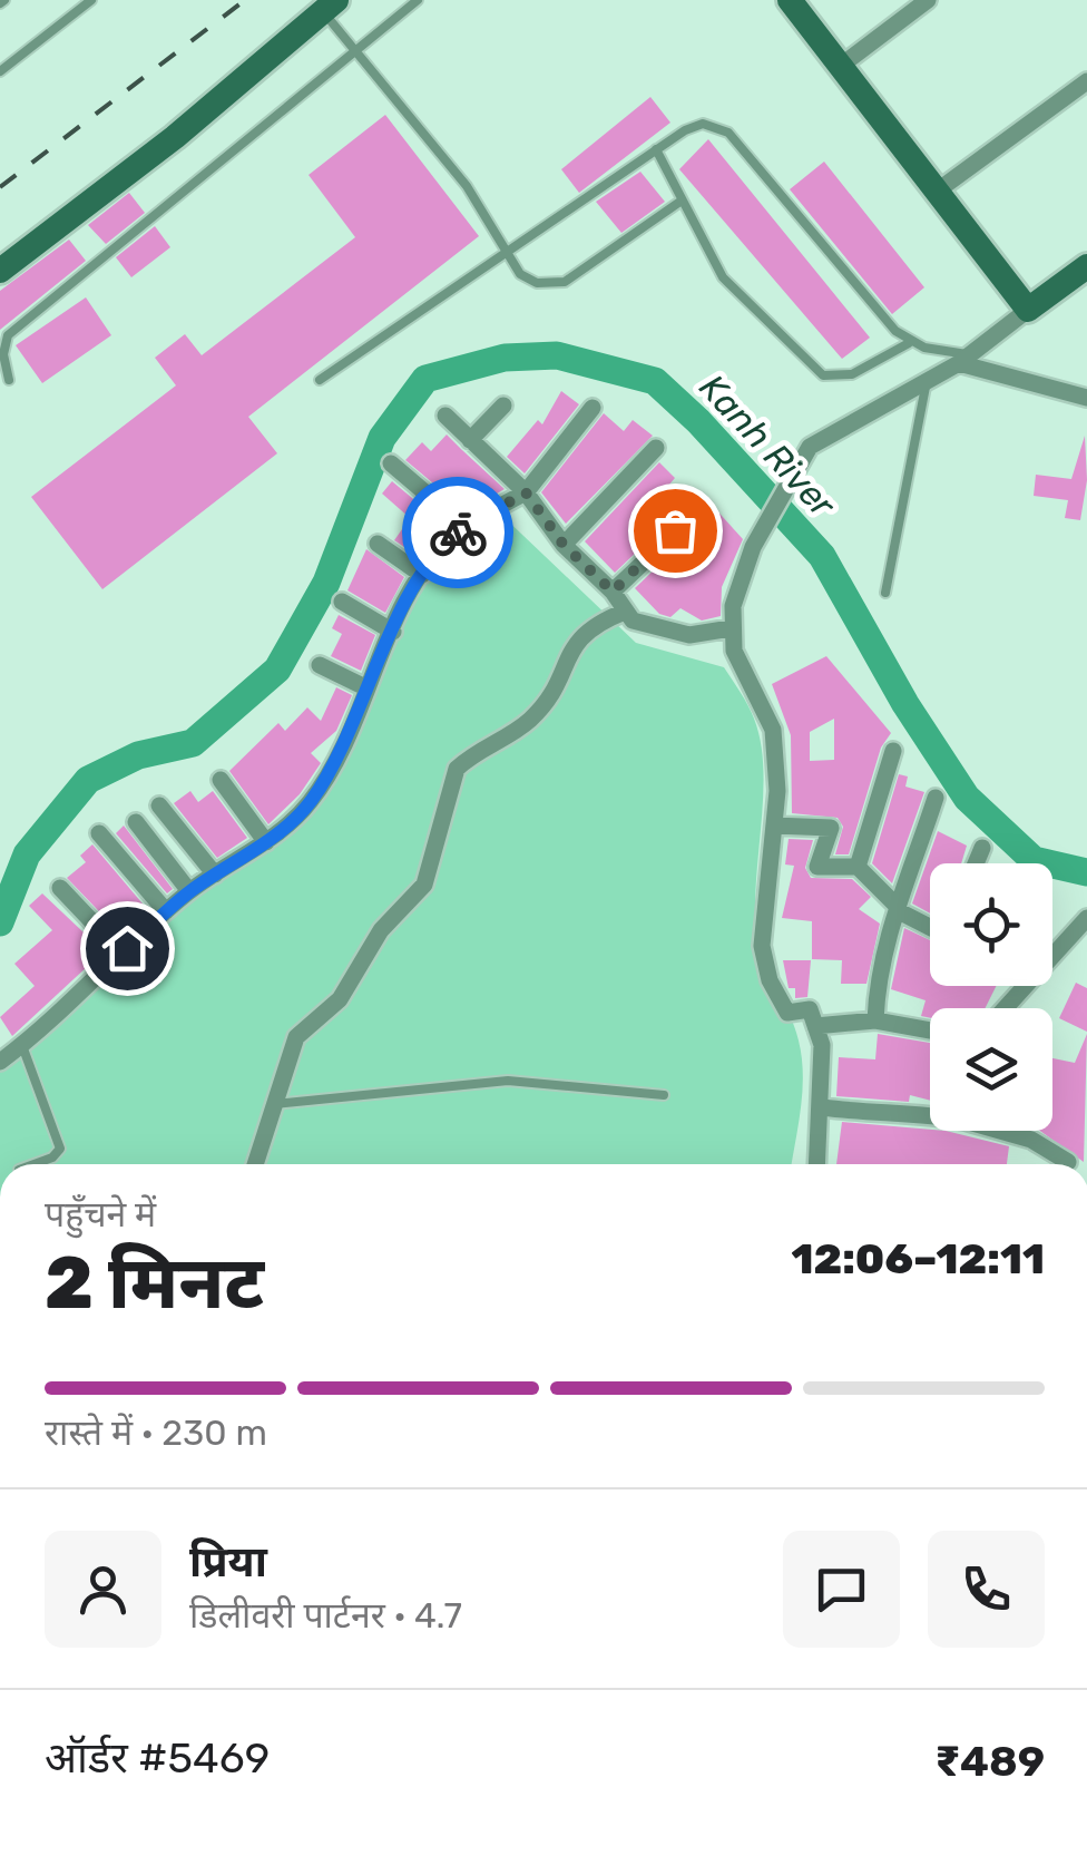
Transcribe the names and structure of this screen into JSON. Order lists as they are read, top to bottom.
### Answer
{
  "water": ["Kanh River"],
  "page": {
    "heading": ["2 मिनट", "पहुँचने में", "12:06–12:11"],
    "panel": [
      "प्रिया",
      "डिलीवरी पार्टनर · 4.7",
      "ऑर्डर #5469",
      "₹489"
    ],
    "bar": "रास्ते में · 230 m"
  }
}
